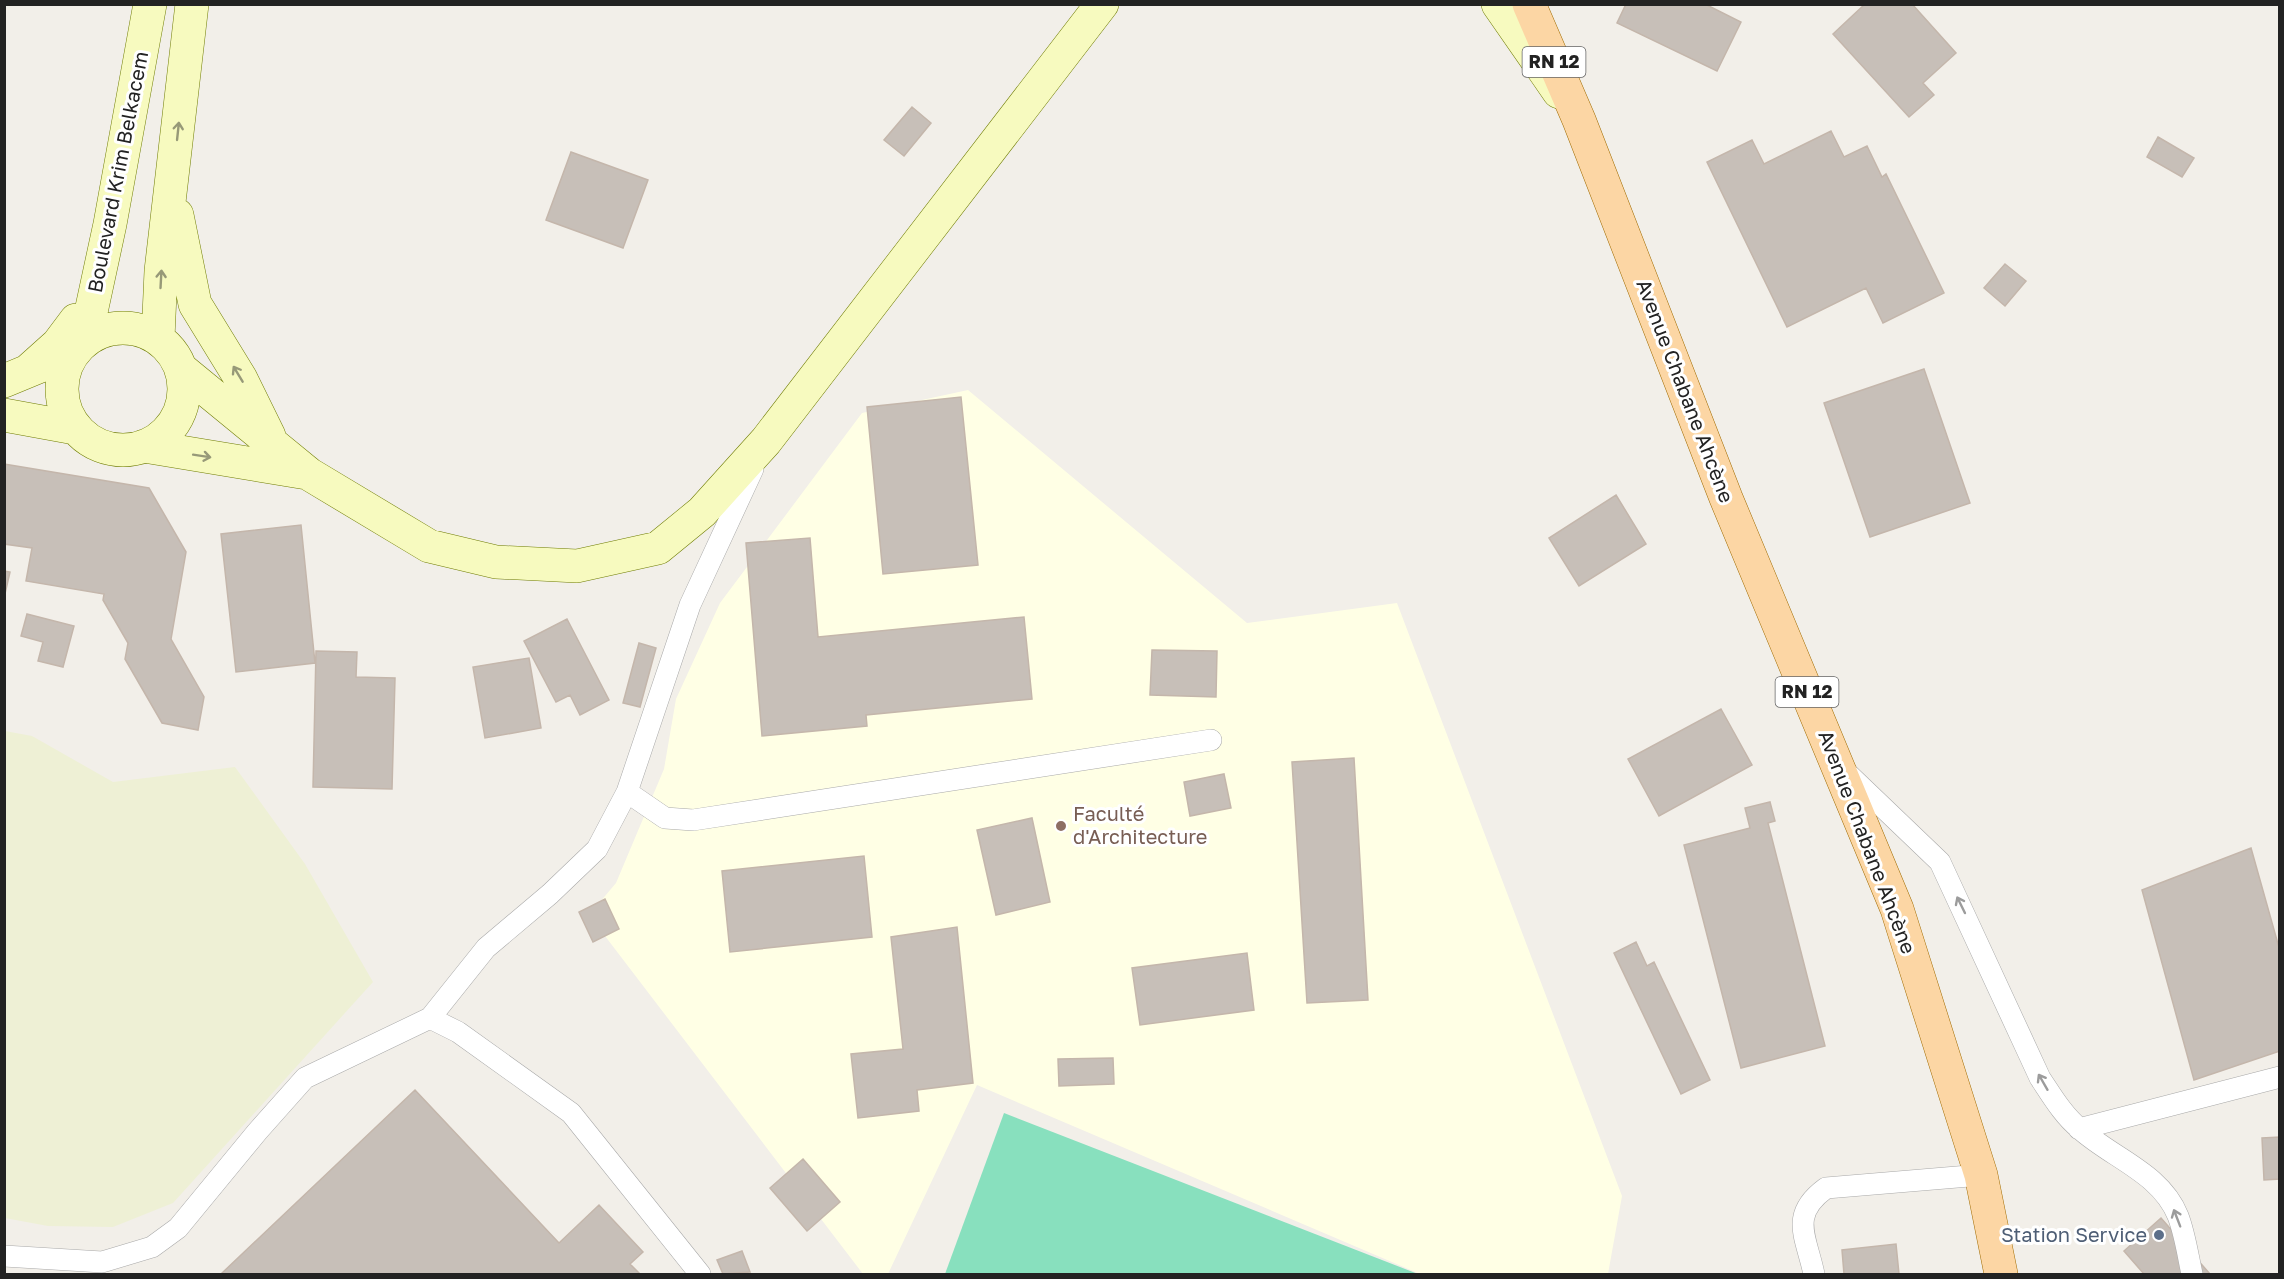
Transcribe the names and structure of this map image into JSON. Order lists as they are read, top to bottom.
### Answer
{
  "streets": {
    "main road": ["RN 12", "Boulevard Krim Belkacem", "Avenue Chabane Ahcène"]
  },
  "crossings": [
    ["RN 12", "Avenue Chabane Ahcène"]
  ],
  "places": ["Faculté d'Architecture", "Station Service"]
}
